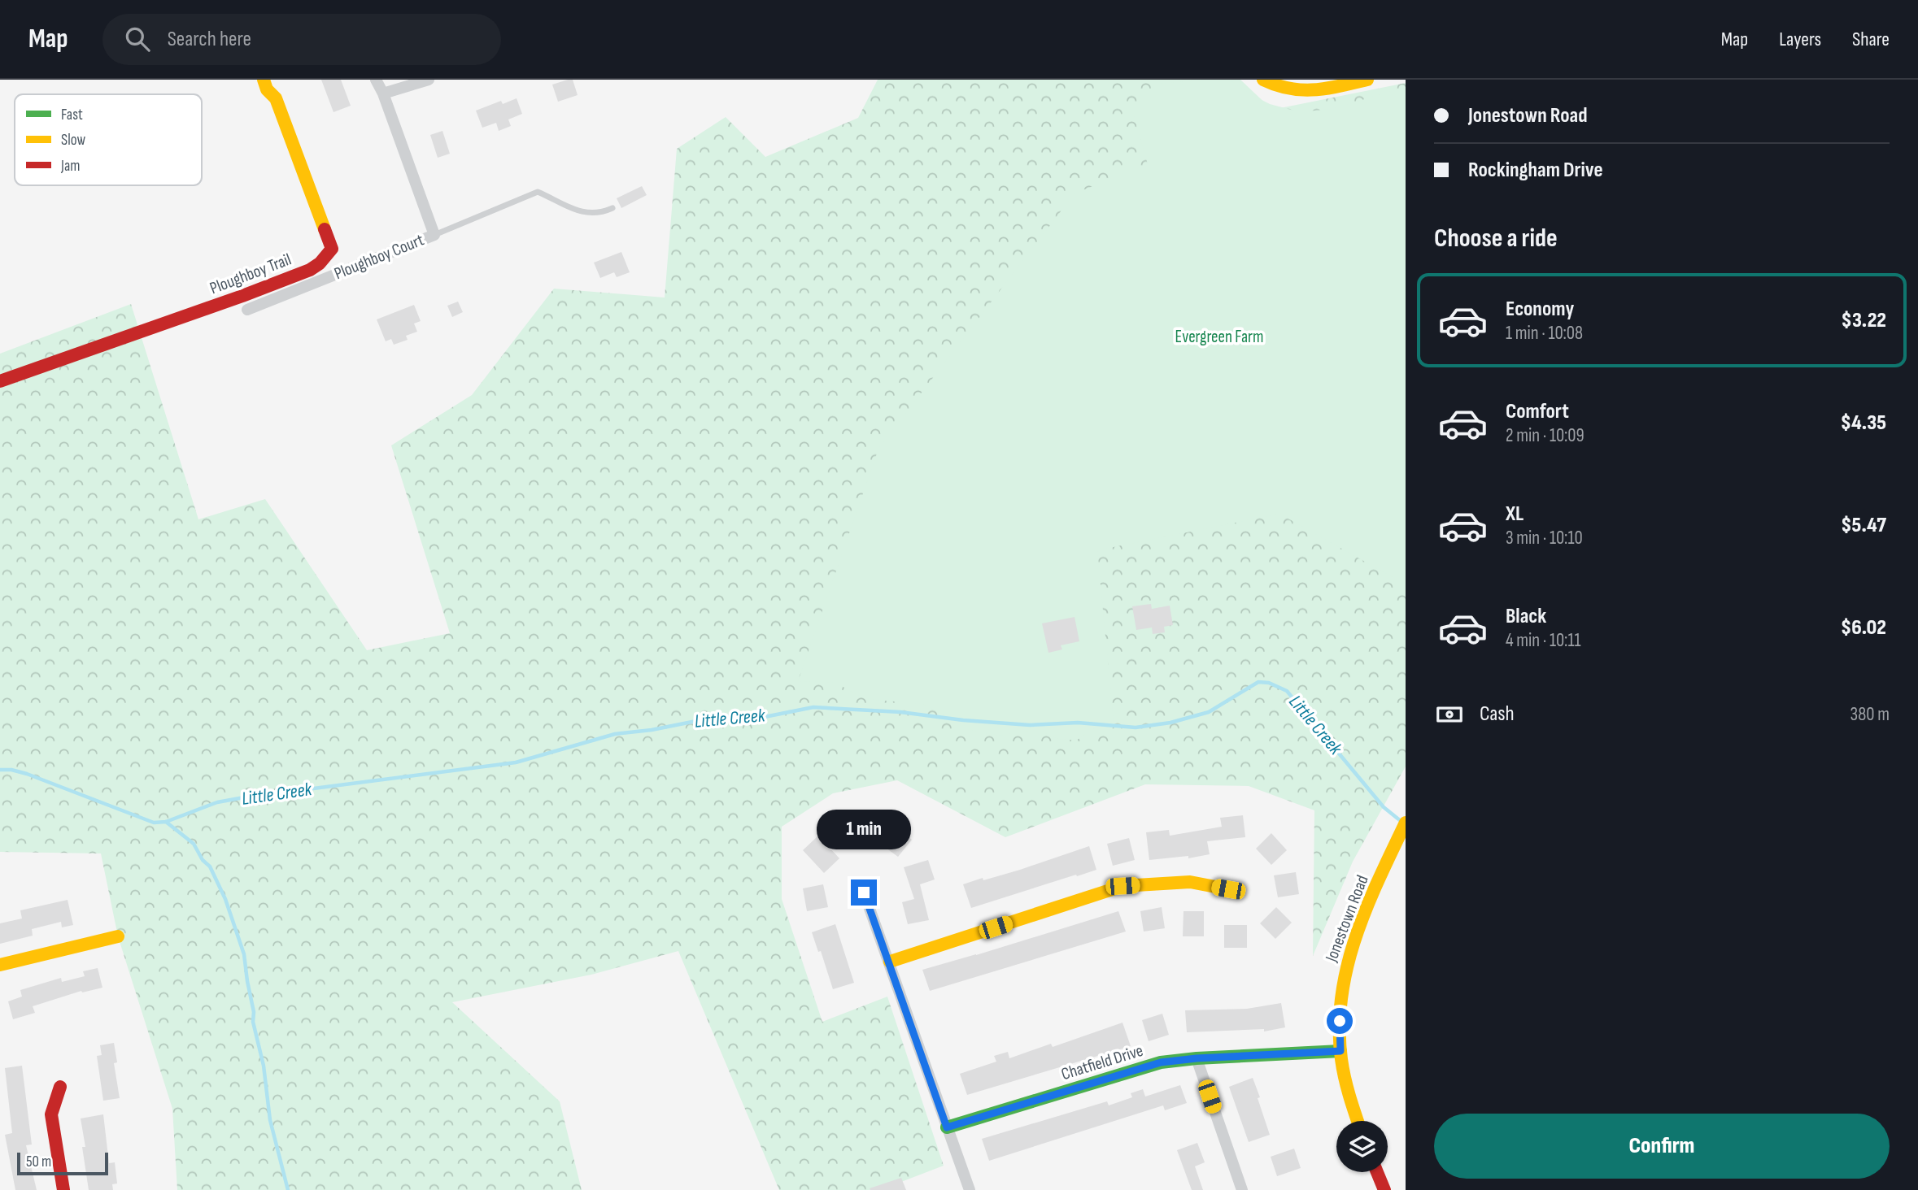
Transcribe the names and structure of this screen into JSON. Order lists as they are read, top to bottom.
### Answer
{
  "streets": {
    "street": [
      "Ploughboy Court",
      "Ploughboy Trail",
      "Jonestown Road",
      "Chatfield Drive"
    ]
  },
  "crossings": [
    ["Jonestown Road", "Chatfield Drive"]
  ],
  "water": ["Little Creek"],
  "parks": ["Evergreen Farm"],
  "legend": ["Fast", "Slow", "Jam"],
  "scale_bar": "50 m",
  "page": {
    "header": "Map",
    "search": "Search here",
    "nav": ["Map", "Layers", "Share"],
    "banner": ["Jonestown Road", "Rockingham Drive"],
    "heading": "Choose a ride",
    "list": [
      {
        "name": "Economy",
        "note": "1 min · 10:08",
        "value": "$3.22"
      },
      {
        "name": "Comfort",
        "note": "2 min · 10:09",
        "value": "$4.35"
      },
      {
        "name": "XL",
        "note": "3 min · 10:10",
        "value": "$5.47"
      },
      {
        "name": "Black",
        "note": "4 min · 10:11",
        "value": "$6.02"
      }
    ],
    "pay": ["Cash", "380 m"],
    "bubble": "1 min",
    "buttons": "Confirm",
    "scale": "50 m"
  }
}
